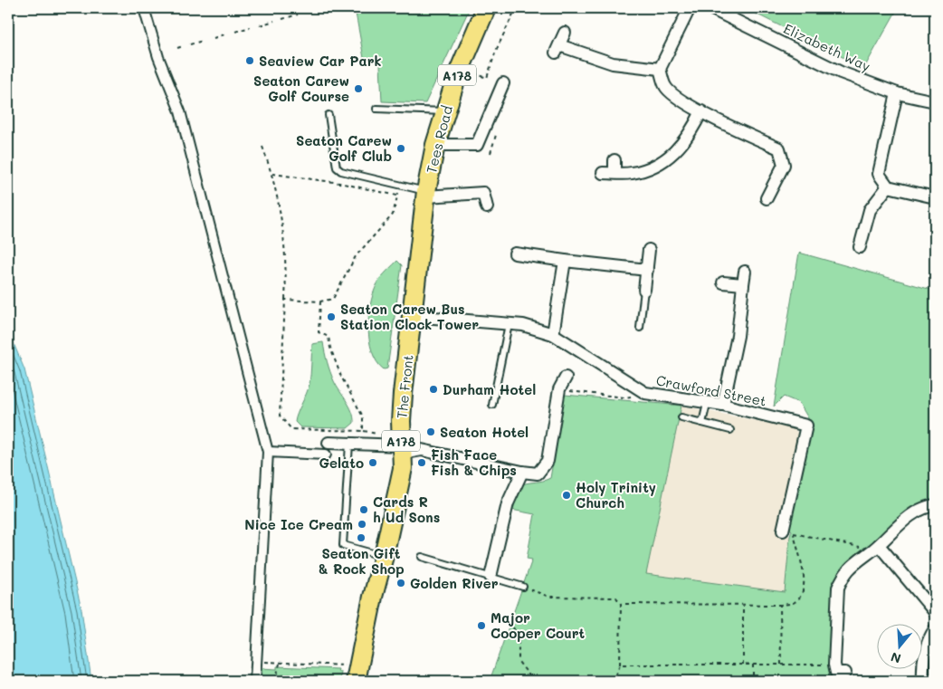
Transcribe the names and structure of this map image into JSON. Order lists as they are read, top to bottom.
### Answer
{
  "streets": {
    "main road": ["A178", "Tees Road", "The Front"],
    "street": ["Elizabeth Way", "Crawford Street"]
  },
  "crossings": [
    ["Tees Road", "The Front"],
    ["The Front", "Crawford Street"]
  ],
  "places": [
    "Seaview Car Park",
    "Seaton Carew Golf Course",
    "Seaton Carew Golf Club",
    "Seaton Carew Bus Station Clock Tower",
    "Durham Hotel",
    "Seaton Hotel",
    "Gelato",
    "Fish Face Fish & Chips",
    "Holy Trinity Church",
    "Cards R h Ud Sons",
    "Nice Ice Cream",
    "Seaton Gift & Rock Shop",
    "Golden River",
    "Major Cooper Court"
  ],
  "north": "bottom"
}
